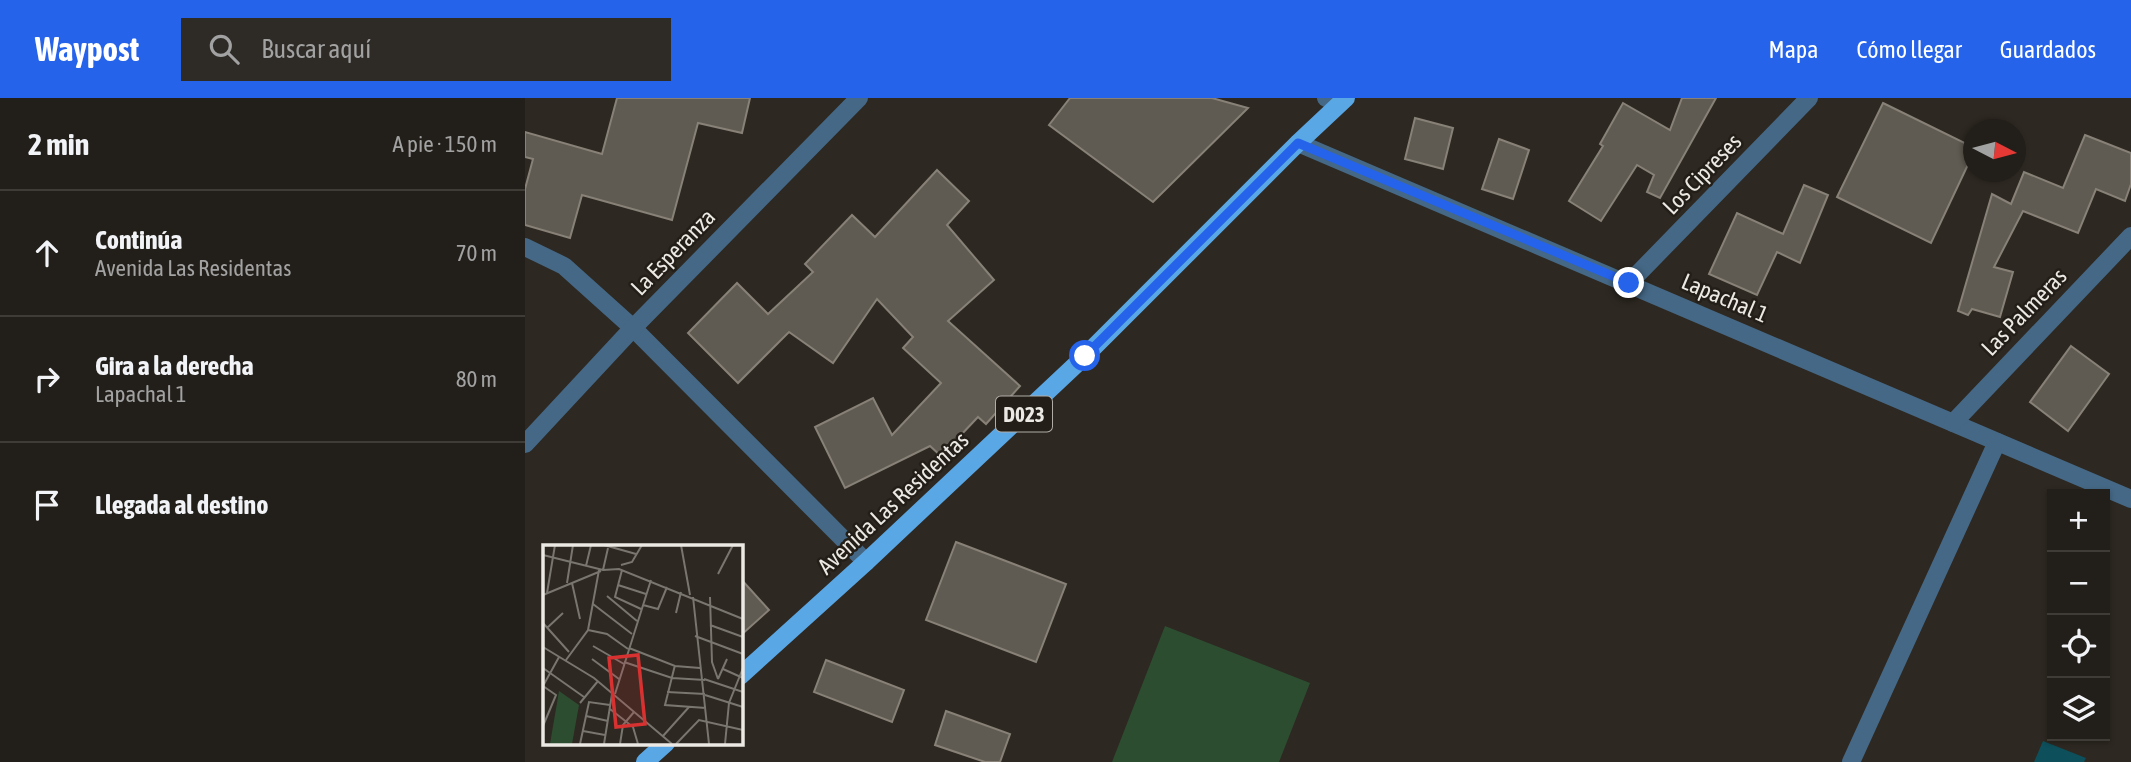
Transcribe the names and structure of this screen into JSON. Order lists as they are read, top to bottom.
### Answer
{
  "streets": {
    "main road": ["D023", "Avenida Las Residentas"],
    "street": [
      "Los Cipreses",
      "La Esperanza",
      "Lapachal 1",
      "Las Palmeras"
    ]
  },
  "crossings": [
    ["Los Cipreses", "Lapachal 1"],
    ["Lapachal 1", "Las Palmeras"],
    ["Lapachal 1", "Avenida Las Residentas"]
  ],
  "north": "right",
  "page": {
    "header": "Waypost",
    "search": "Buscar aquí",
    "nav": ["Mapa", "Cómo llegar", "Guardados"],
    "heading": ["2 min", "A pie · 150 m"],
    "list": [
      ["Continúa", "Avenida Las Residentas", "70 m"],
      ["Gira a la derecha", "Lapachal 1", "80 m"],
      "Llegada al destino"
    ],
    "map_buttons": ["+", "−"]
  }
}
